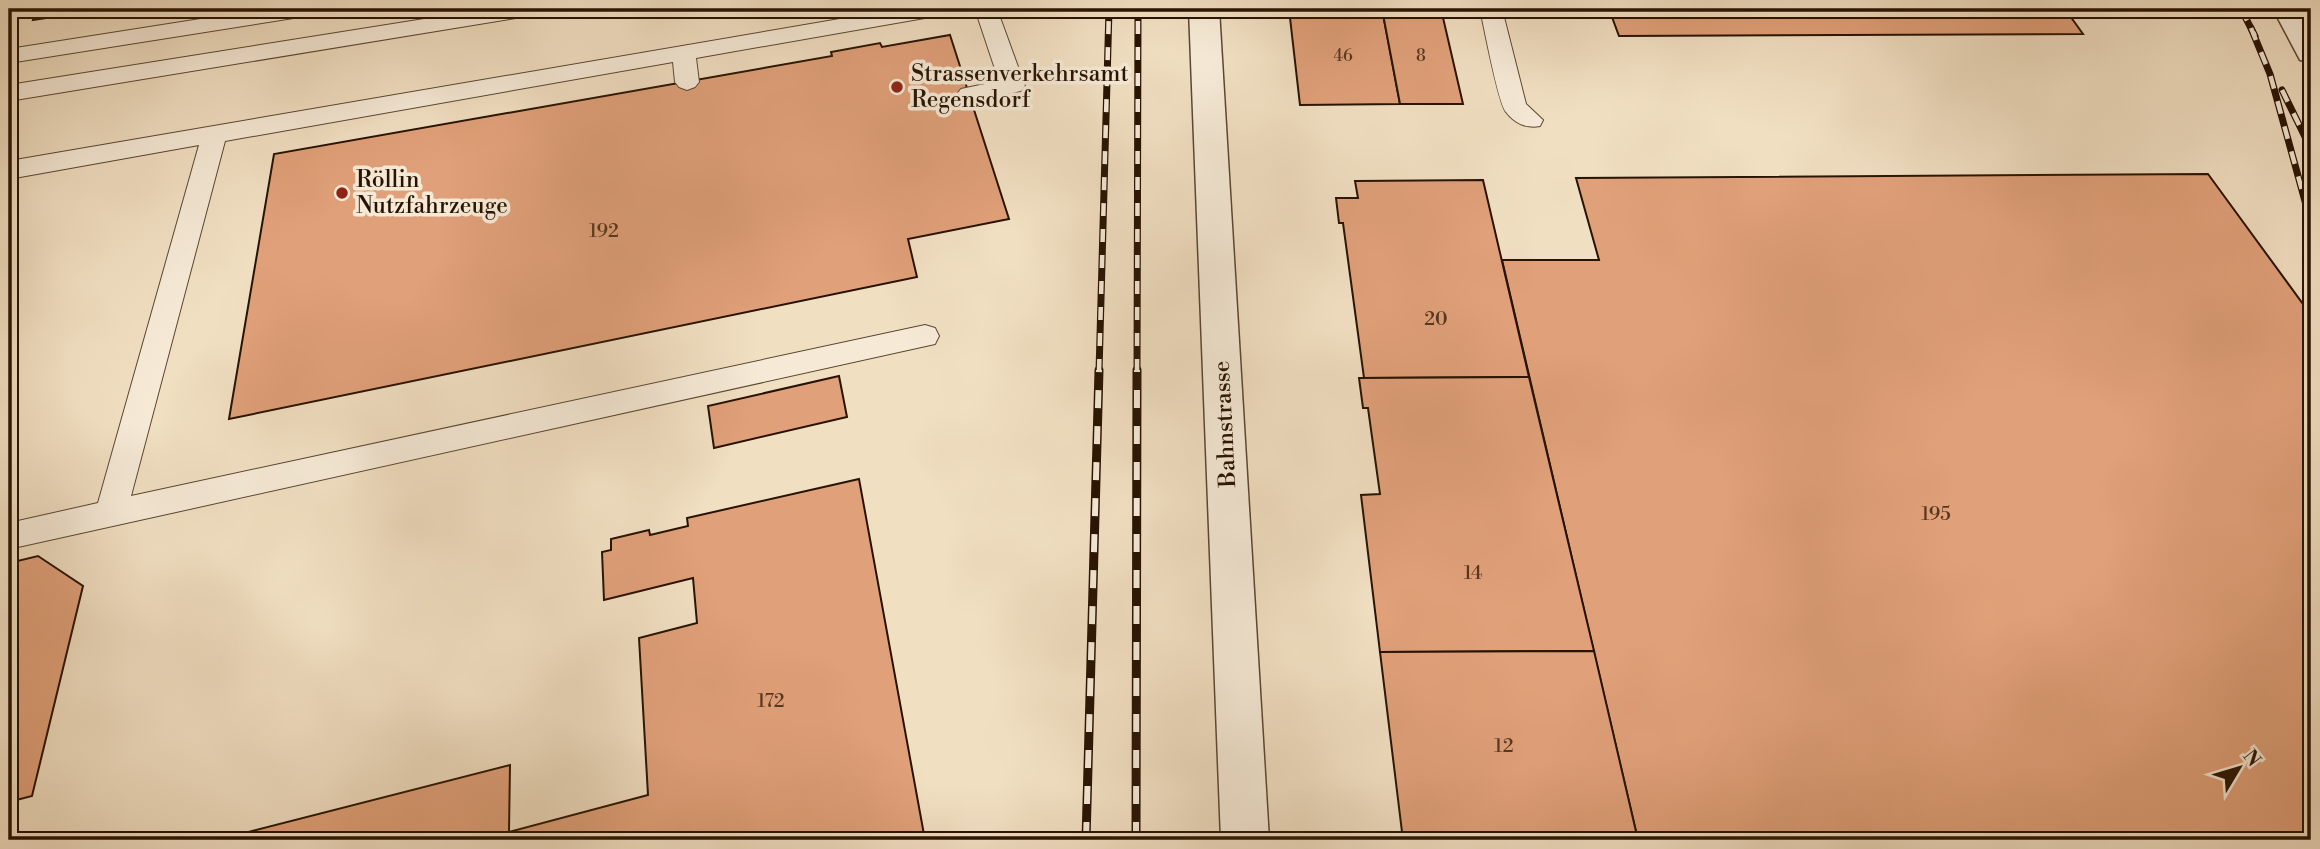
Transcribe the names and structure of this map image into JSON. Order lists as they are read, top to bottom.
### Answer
{
  "streets": {
    "street": ["Bahnstrasse"]
  },
  "places": ["Strassenverkehrsamt Regensdorf", "Röllin Nutzfahrzeuge"],
  "house_numbers": [
    "46",
    "8",
    "192",
    "20",
    "195",
    "14",
    "172",
    "12"
  ],
  "north": "top right"
}
